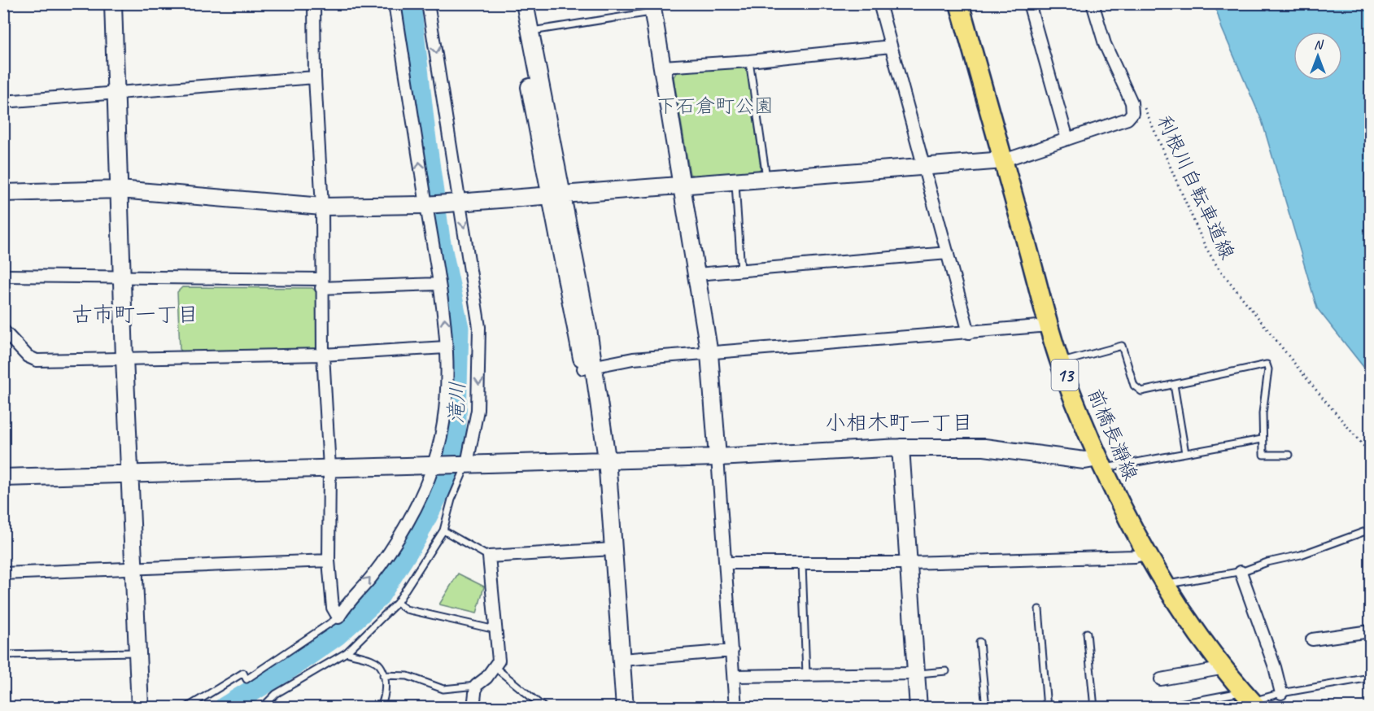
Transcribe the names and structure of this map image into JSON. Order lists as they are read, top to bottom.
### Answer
{
  "streets": {
    "main road": ["13", "前橋長瀞線"],
    "path": ["利根川自転車道線"]
  },
  "districts": ["古市町一丁目", "小相木町一丁目"],
  "water": ["滝川"],
  "parks": ["下石倉町公園"],
  "north": "top"
}
